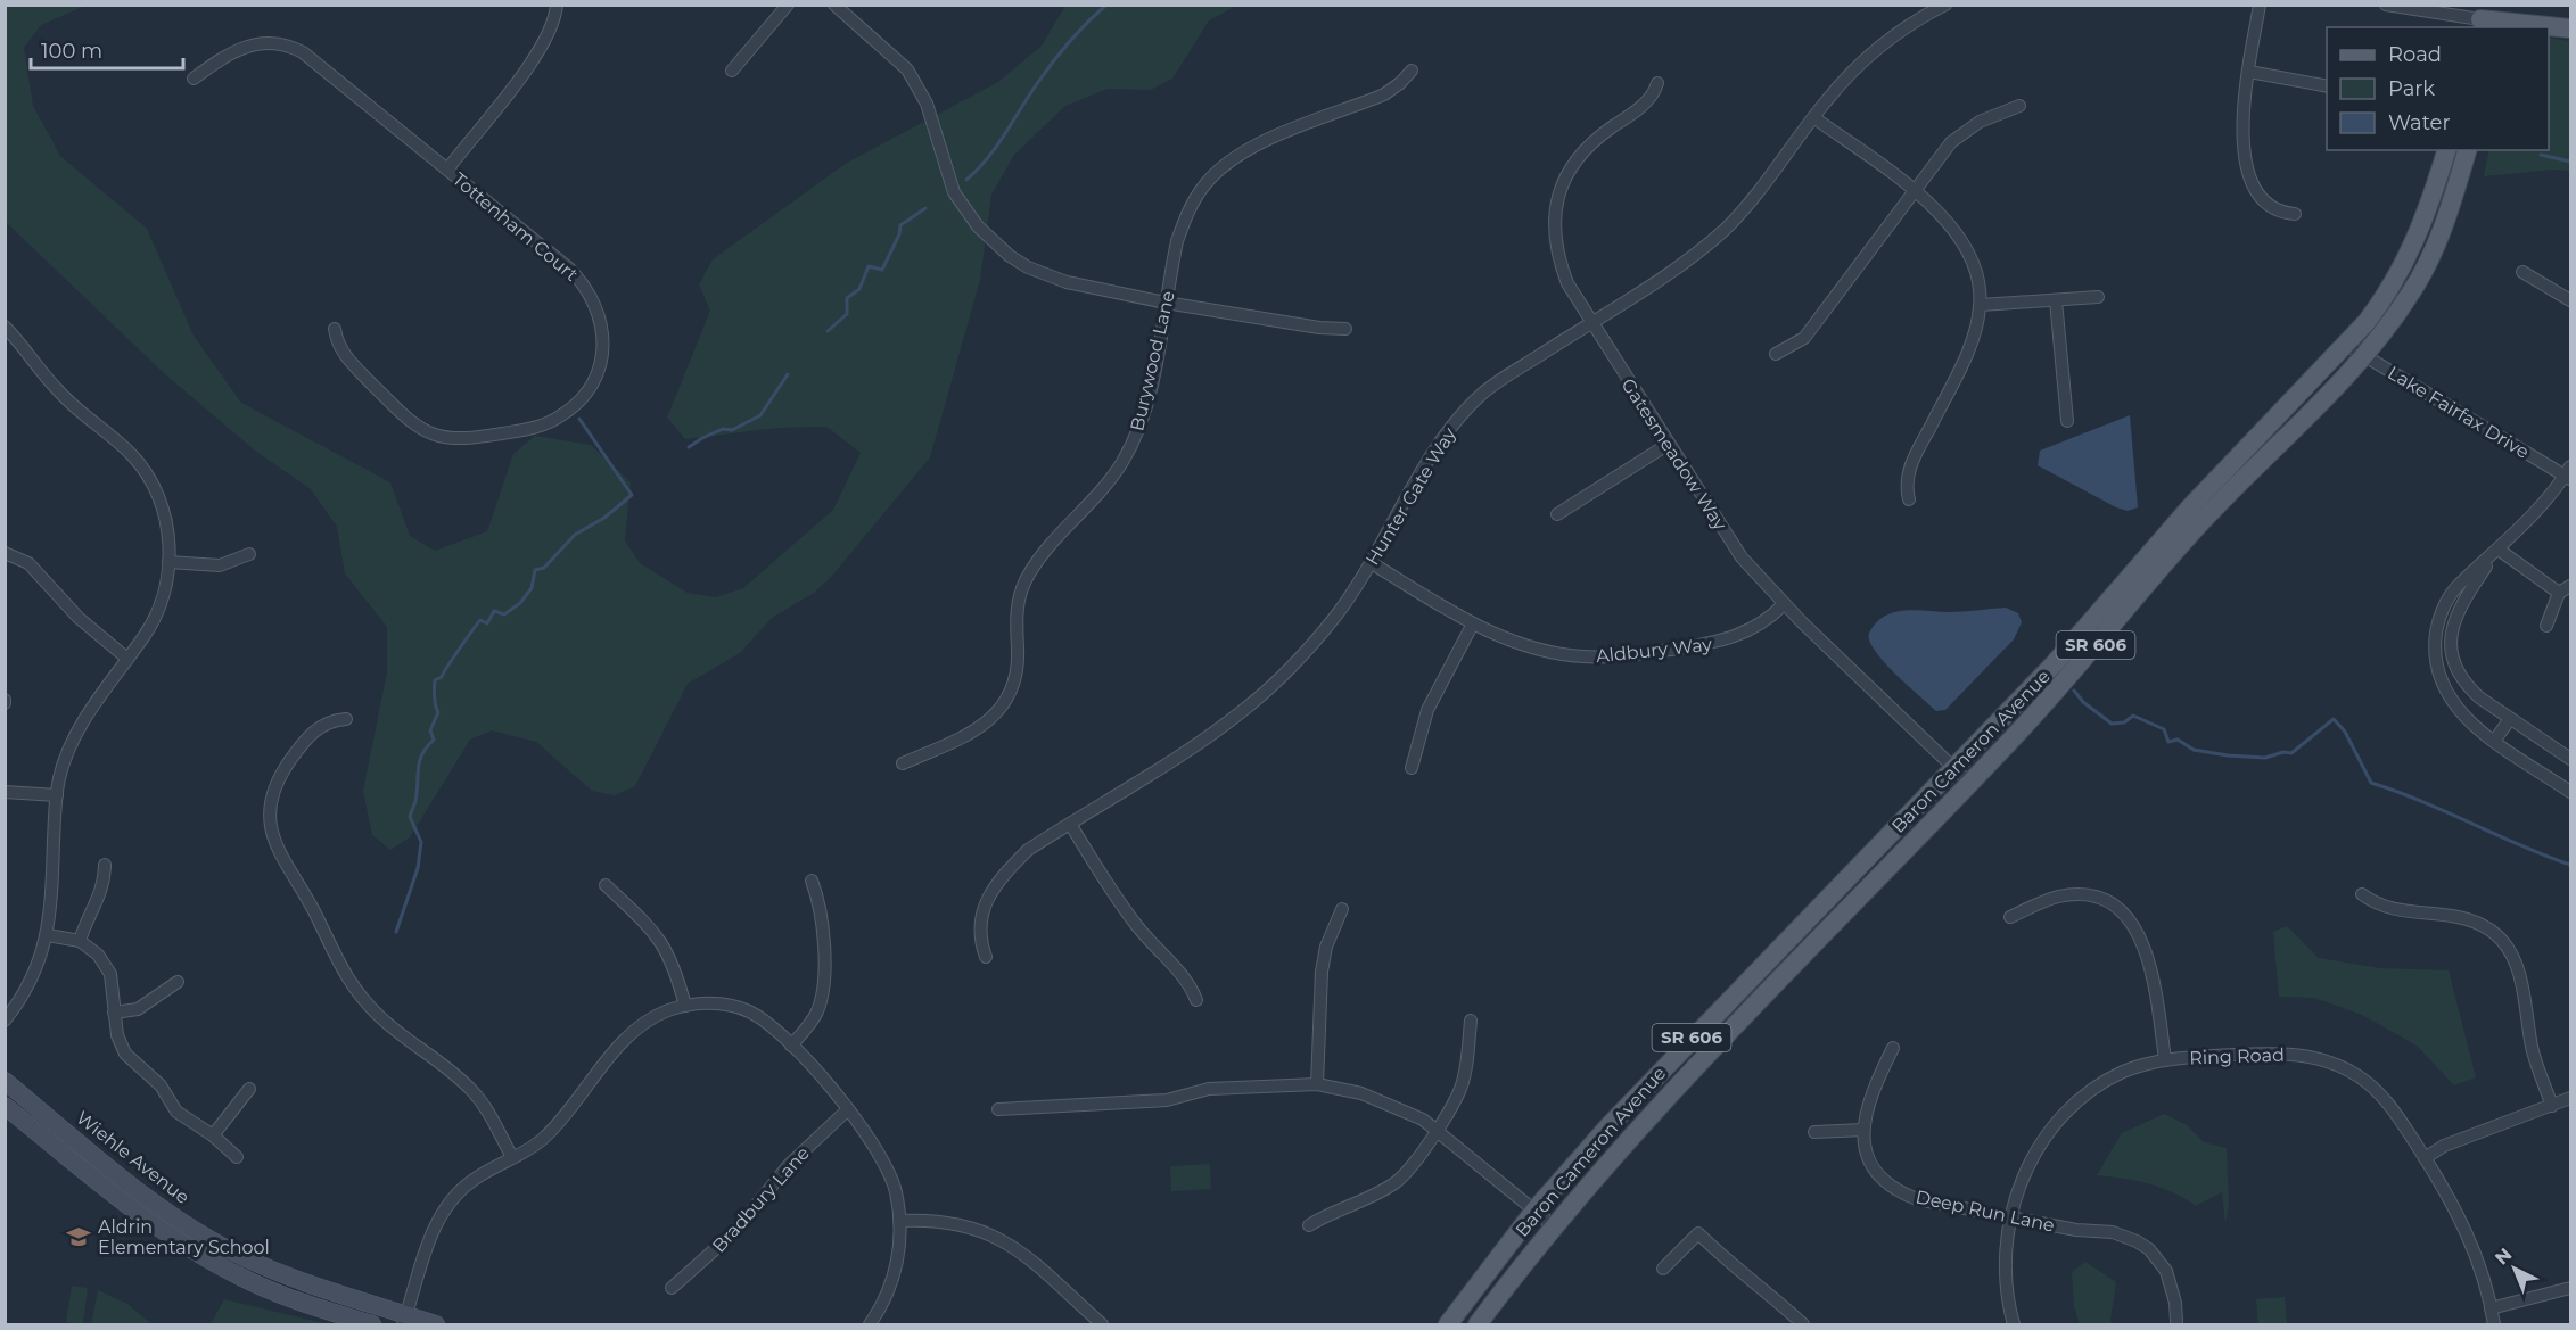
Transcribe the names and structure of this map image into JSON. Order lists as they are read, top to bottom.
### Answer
{
  "streets": {
    "main road": ["SR 606", "Baron Cameron Avenue", "Wiehle Avenue"],
    "street": [
      "Tottenham Court",
      "Burywood Lane",
      "Lake Fairfax Drive",
      "Gatesmeadow Way",
      "Hunter Gate Way",
      "Aldbury Way",
      "Ring Road",
      "Bradbury Lane",
      "Deep Run Lane"
    ]
  },
  "crossings": [
    ["Lake Fairfax Drive", "Baron Cameron Avenue"],
    ["Gatesmeadow Way", "Hunter Gate Way"],
    ["Gatesmeadow Way", "Aldbury Way"],
    ["Gatesmeadow Way", "Baron Cameron Avenue"],
    ["Hunter Gate Way", "Aldbury Way"],
    ["Ring Road", "Deep Run Lane"]
  ],
  "places": {
    "school or university": ["Aldrin Elementary School"]
  },
  "legend": ["Road", "Park", "Water"],
  "scale_bar": "100 m",
  "north": "top left"
}
